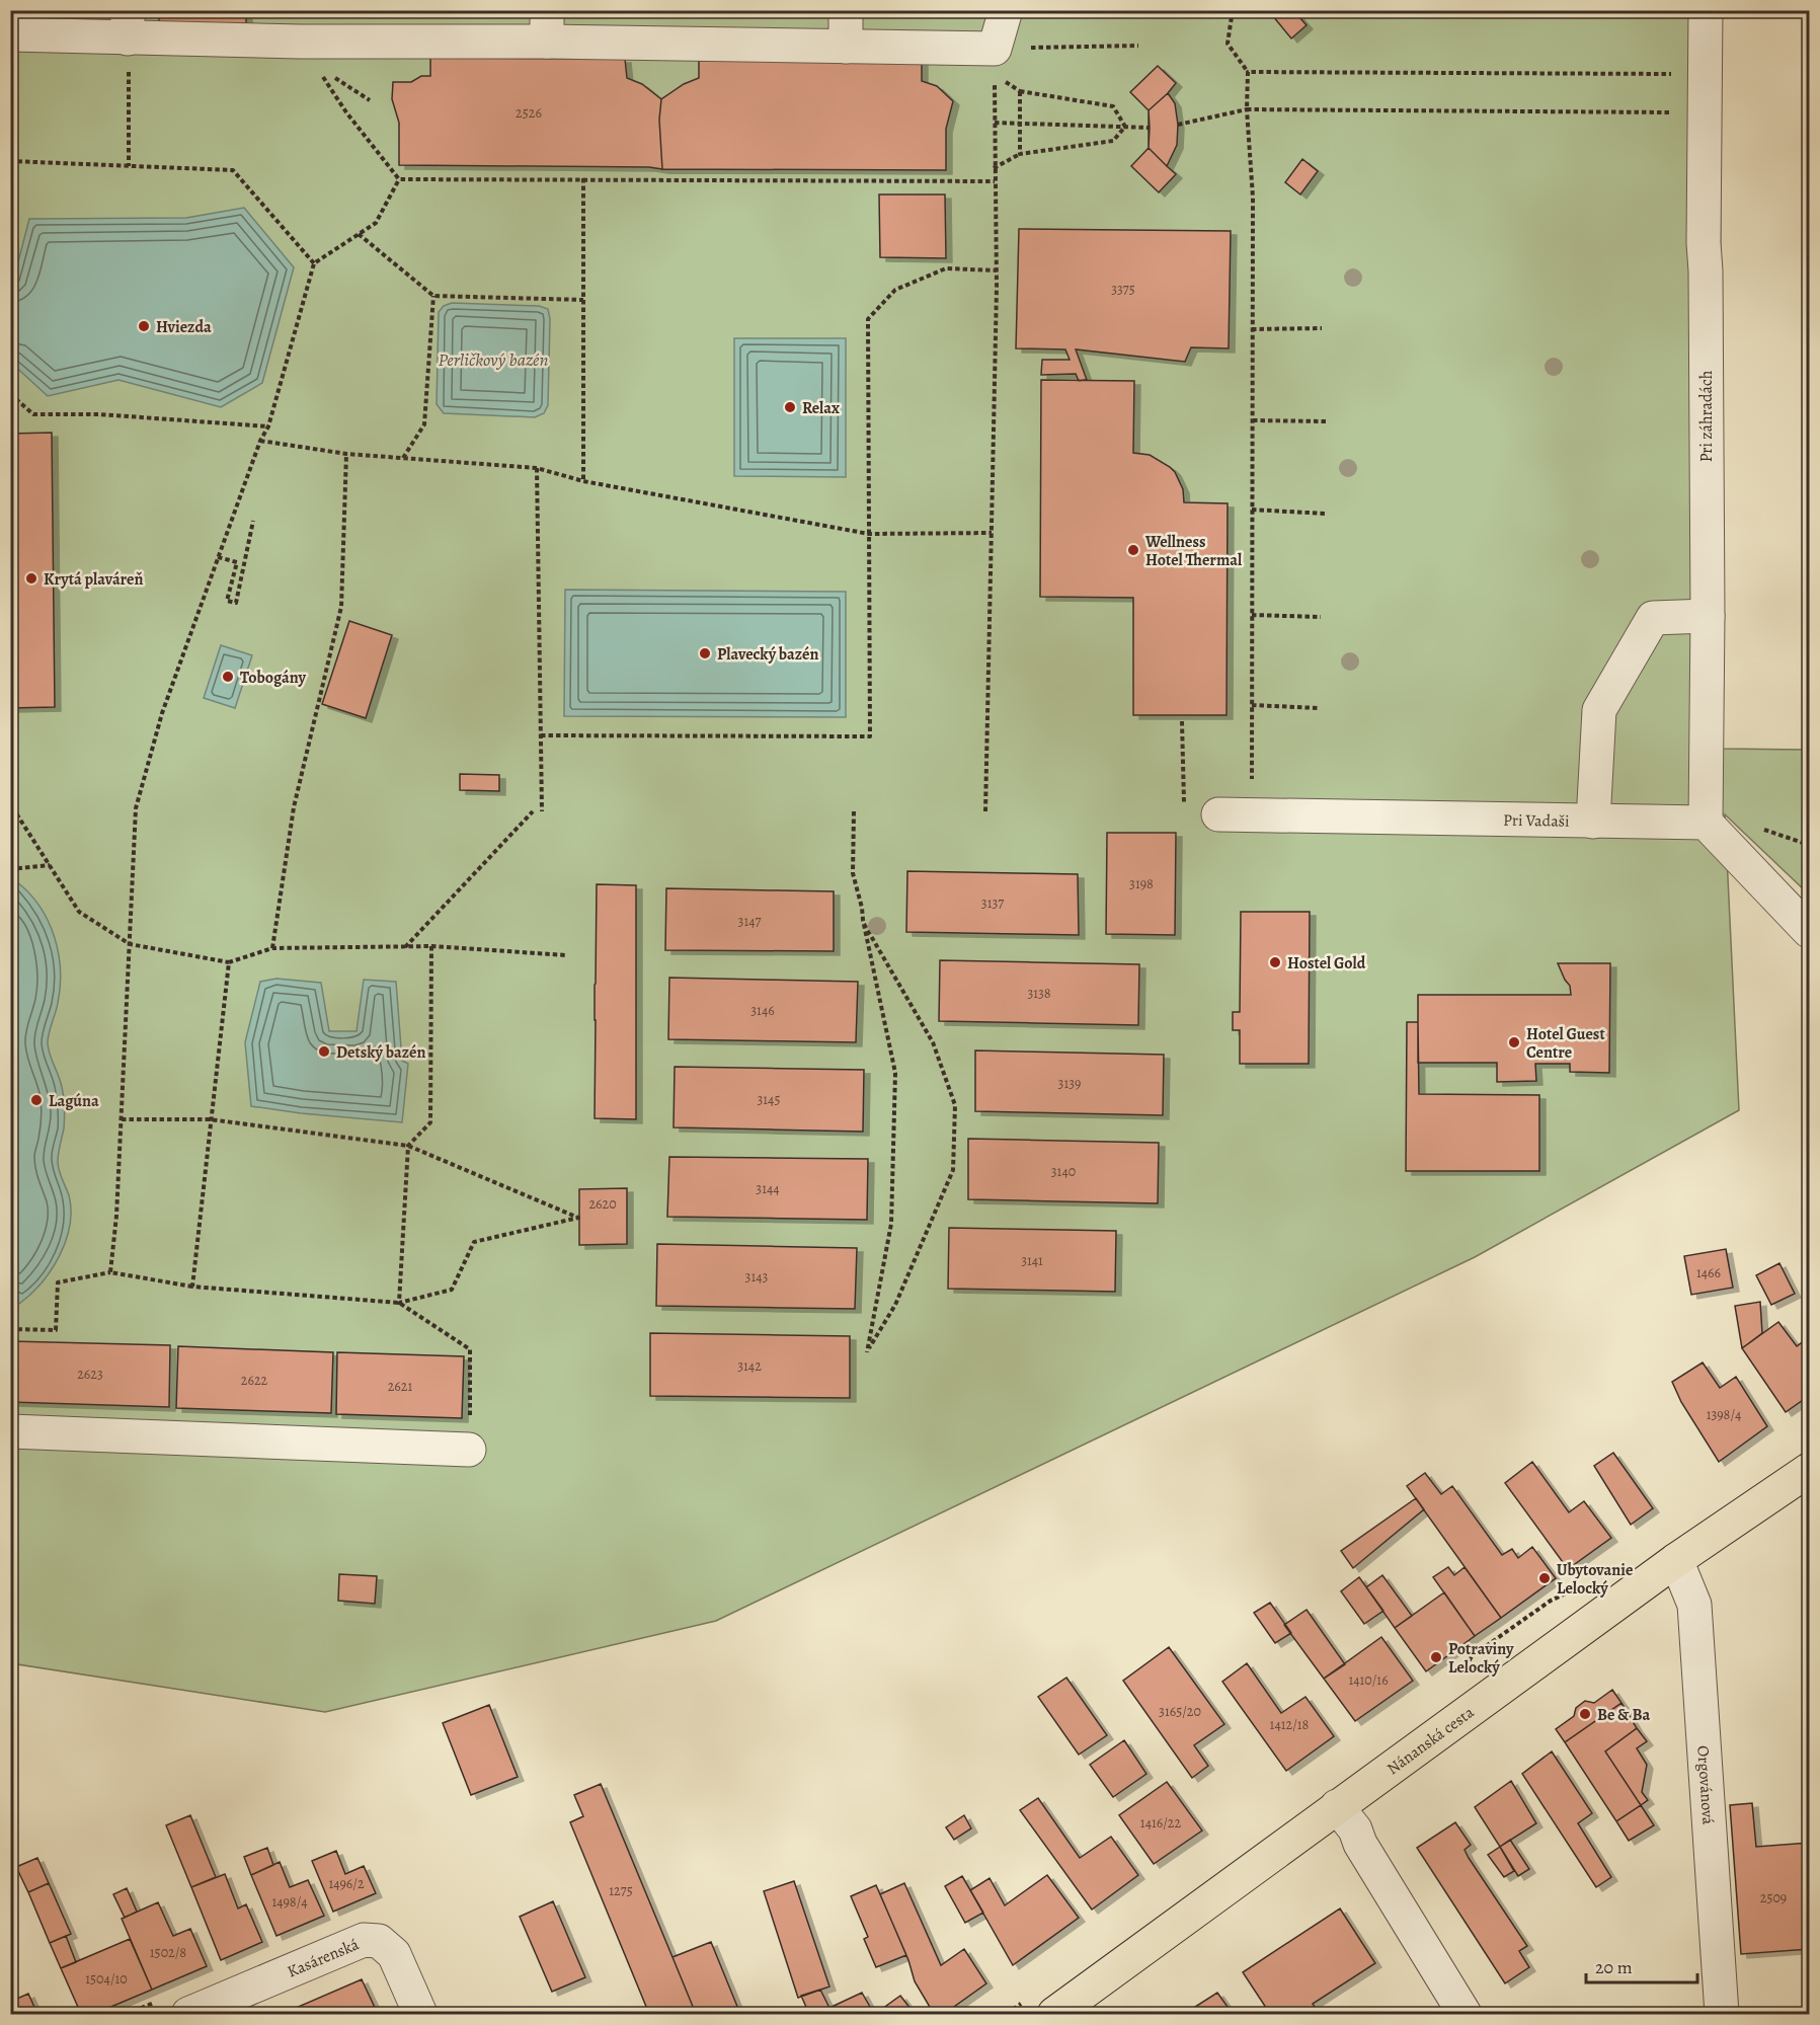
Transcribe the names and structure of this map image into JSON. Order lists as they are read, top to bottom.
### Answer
{
  "streets": {
    "main road": ["Nánanská cesta"],
    "street": [
      "Pri záhradách",
      "Pri Vadaši",
      "Orgovánová",
      "Kasárenská"
    ]
  },
  "crossings": [
    ["Pri záhradách", "Pri Vadaši"],
    ["Nánanská cesta", "Orgovánová"]
  ],
  "water": ["Perličkový bazén"],
  "places": [
    "Hviezda",
    "Relax",
    "Wellness Hotel Thermal",
    "Krytá plaváreň",
    "Plavecký bazén",
    "Tobogány",
    "Hostel Gold",
    "Hotel Guest Centre",
    "Detský bazén",
    "Lagúna",
    "Ubytovanie Lelocký",
    "Potraviny Lelocký",
    "Be & Ba"
  ],
  "house_numbers": [
    "2526",
    "3375",
    "3198",
    "3137",
    "3147",
    "3138",
    "3146",
    "3139",
    "3145",
    "3140",
    "3144",
    "2620",
    "3141",
    "1466",
    "3143",
    "3142",
    "2623",
    "2622",
    "2621",
    "1398/4",
    "1410/16",
    "3165/20",
    "1412/18",
    "1416/22",
    "1496/2",
    "1275",
    "2509",
    "1498/4",
    "1502/8",
    "1504/10"
  ],
  "scale_bar": "20 m"
}
